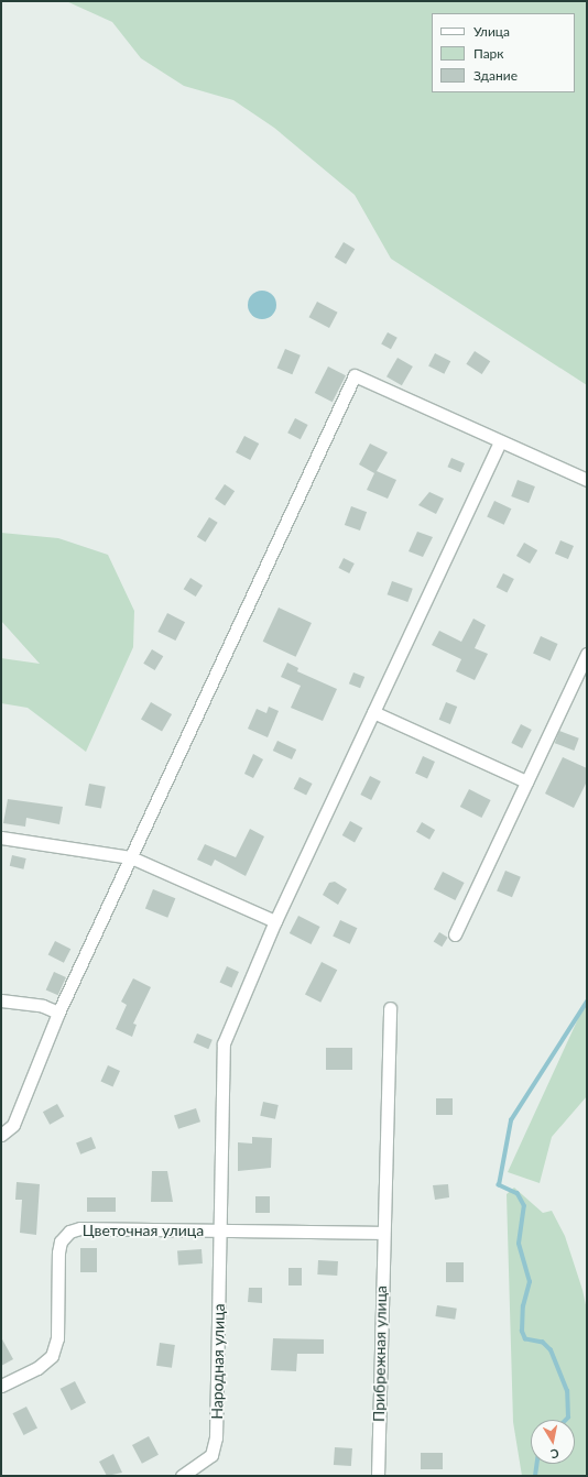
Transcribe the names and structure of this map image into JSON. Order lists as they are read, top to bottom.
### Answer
{
  "streets": {
    "street": ["Цветочная улица", "Прибрежная улица", "Народная улица"]
  },
  "crossings": [
    ["Цветочная улица", "Народная улица"]
  ],
  "legend": ["Улица", "Парк", "Здание"],
  "north": "bottom"
}
